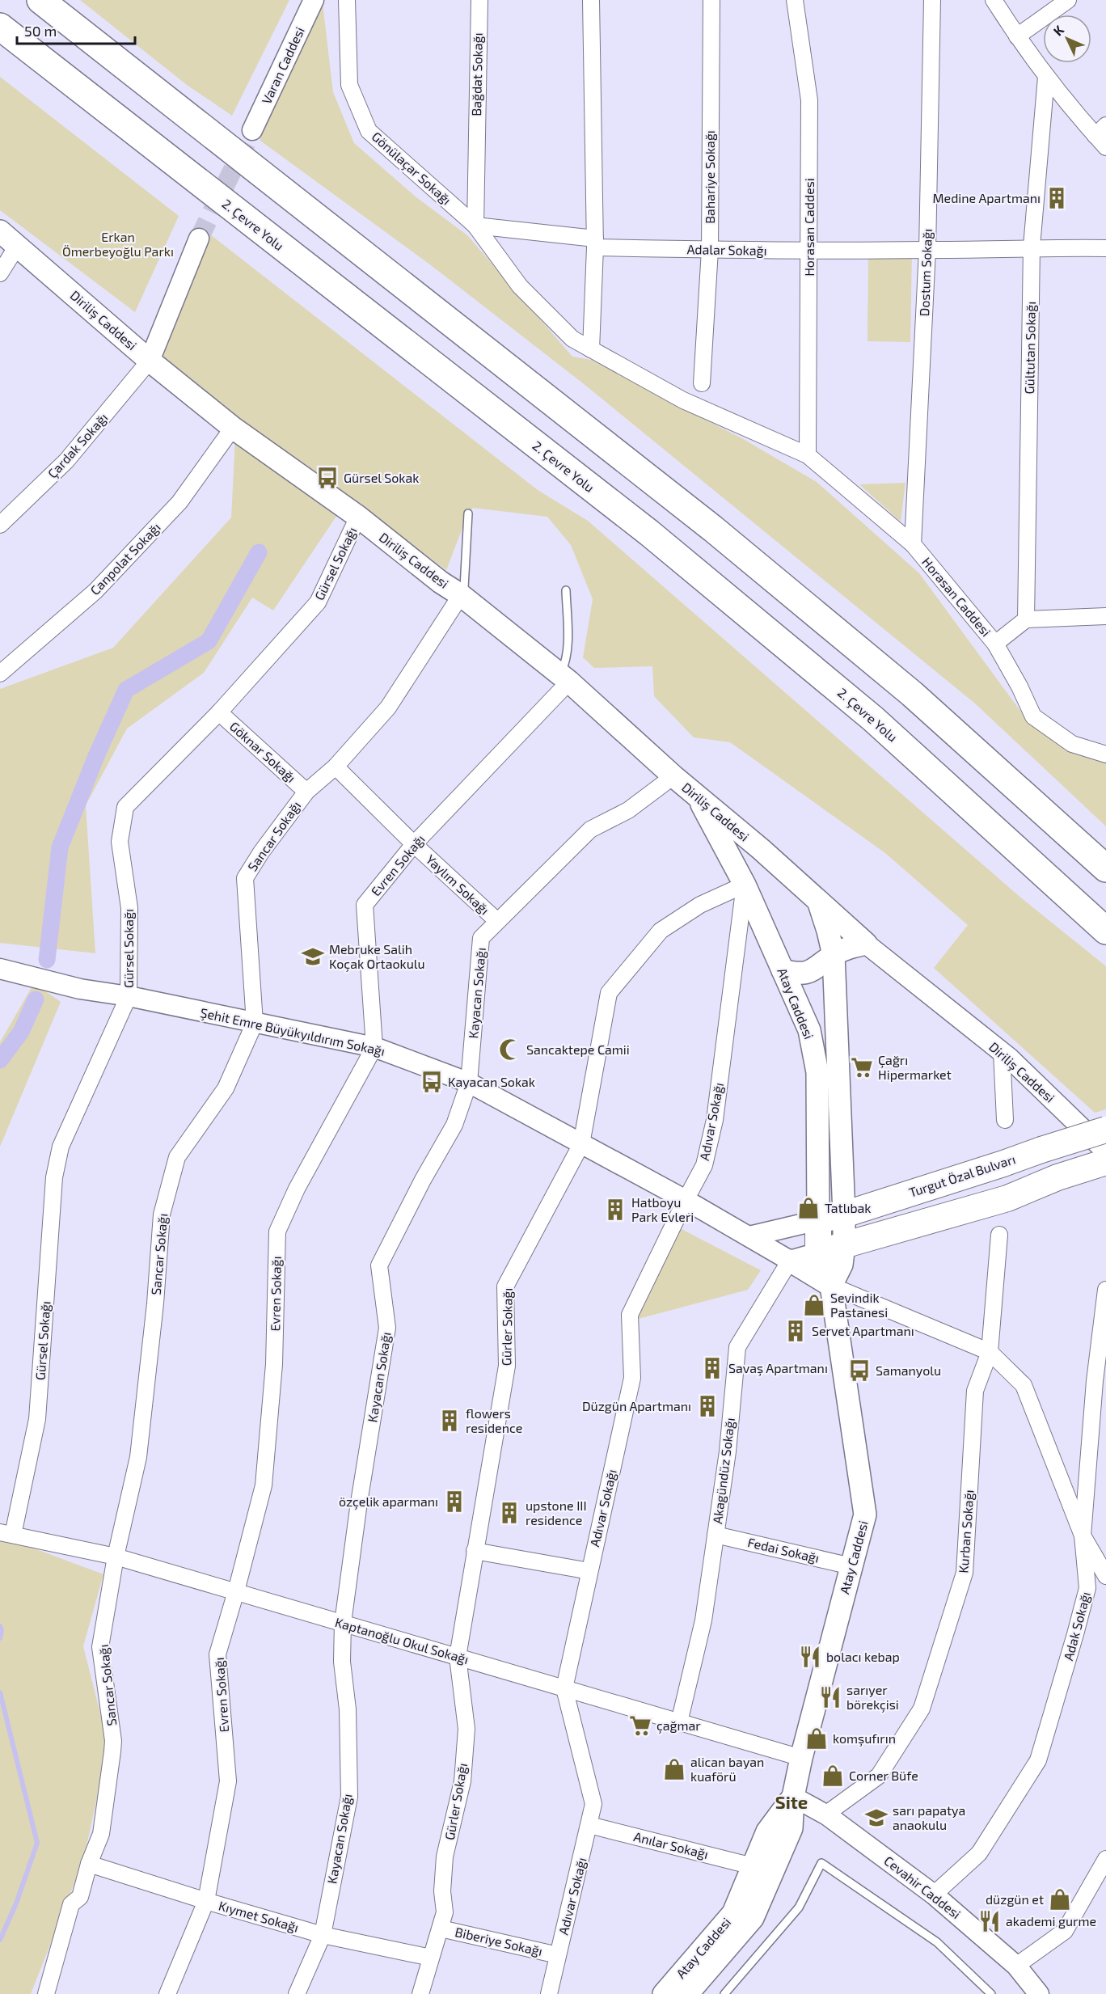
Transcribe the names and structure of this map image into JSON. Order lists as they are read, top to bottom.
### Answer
{
  "streets": {
    "highway": ["2. Çevre Yolu"],
    "main road": ["Diriliş Caddesi", "Atay Caddesi", "Turgut Özal Bulvarı"],
    "street": [
      "Varan Caddesi",
      "Bağdat Sokağı",
      "Gönülaçar Sokağı",
      "Bahariye Sokağı",
      "Horasan Caddesi",
      "Adalar Sokağı",
      "Dostum Sokağı",
      "Gültutan Sokağı",
      "Çardak Sokağı",
      "Canpolat Sokağı",
      "Gürsel Sokağı",
      "Göknar Sokağı",
      "Sancar Sokağı",
      "Evren Sokağı",
      "Yaylım Sokağı",
      "Kayacan Sokağı",
      "Şehit Emre Büyükyıldırım Sokağı",
      "Adıvar Sokağı",
      "Gürler Sokağı",
      "Akagündüz Sokağı",
      "Kurban Sokağı",
      "Fedai Sokağı",
      "Adak Sokağı",
      "Kaptanoğlu Okul Sokağı",
      "Anılar Sokağı",
      "Cevahir Caddesi",
      "Kıymet Sokağı",
      "Biberiye Sokağı"
    ]
  },
  "crossings": [
    ["Bağdat Sokağı", "Gönülaçar Sokağı"],
    ["Bağdat Sokağı", "Horasan Caddesi"],
    ["Gönülaçar Sokağı", "Horasan Caddesi"],
    ["Bahariye Sokağı", "Adalar Sokağı"],
    ["Horasan Caddesi", "Adalar Sokağı"],
    ["Horasan Caddesi", "Dostum Sokağı"],
    ["Adalar Sokağı", "Dostum Sokağı"],
    ["Adalar Sokağı", "Gültutan Sokağı"],
    ["Diriliş Caddesi", "Çardak Sokağı"],
    ["Diriliş Caddesi", "Canpolat Sokağı"],
    ["Diriliş Caddesi", "Gürsel Sokağı"],
    ["Diriliş Caddesi", "Sancar Sokağı"],
    ["Diriliş Caddesi", "Evren Sokağı"],
    ["Diriliş Caddesi", "Kayacan Sokağı"],
    ["Diriliş Caddesi", "Atay Caddesi"],
    ["Gürsel Sokağı", "Göknar Sokağı"],
    ["Gürsel Sokağı", "Şehit Emre Büyükyıldırım Sokağı"],
    ["Gürsel Sokağı", "Kaptanoğlu Okul Sokağı"],
    ["Göknar Sokağı", "Sancar Sokağı"],
    ["Sancar Sokağı", "Yaylım Sokağı"],
    ["Sancar Sokağı", "Şehit Emre Büyükyıldırım Sokağı"],
    ["Sancar Sokağı", "Kaptanoğlu Okul Sokağı"],
    ["Sancar Sokağı", "Kıymet Sokağı"],
    ["Evren Sokağı", "Yaylım Sokağı"],
    ["Evren Sokağı", "Şehit Emre Büyükyıldırım Sokağı"],
    ["Evren Sokağı", "Kaptanoğlu Okul Sokağı"],
    ["Evren Sokağı", "Kıymet Sokağı"],
    ["Yaylım Sokağı", "Kayacan Sokağı"],
    ["Kayacan Sokağı", "Şehit Emre Büyükyıldırım Sokağı"],
    ["Kayacan Sokağı", "Kaptanoğlu Okul Sokağı"],
    ["Kayacan Sokağı", "Kıymet Sokağı"],
    ["Atay Caddesi", "Adıvar Sokağı"],
    ["Atay Caddesi", "Turgut Özal Bulvarı"],
    ["Atay Caddesi", "Gürler Sokağı"],
    ["Atay Caddesi", "Fedai Sokağı"],
    ["Atay Caddesi", "Kaptanoğlu Okul Sokağı"],
    ["Atay Caddesi", "Anılar Sokağı"],
    ["Atay Caddesi", "Cevahir Caddesi"],
    ["Şehit Emre Büyükyıldırım Sokağı", "Adıvar Sokağı"],
    ["Şehit Emre Büyükyıldırım Sokağı", "Gürler Sokağı"],
    ["Şehit Emre Büyükyıldırım Sokağı", "Akagündüz Sokağı"],
    ["Adıvar Sokağı", "Gürler Sokağı"],
    ["Adıvar Sokağı", "Kaptanoğlu Okul Sokağı"],
    ["Adıvar Sokağı", "Anılar Sokağı"],
    ["Adıvar Sokağı", "Biberiye Sokağı"],
    ["Gürler Sokağı", "Kaptanoğlu Okul Sokağı"],
    ["Gürler Sokağı", "Kıymet Sokağı"],
    ["Gürler Sokağı", "Biberiye Sokağı"],
    ["Akagündüz Sokağı", "Fedai Sokağı"],
    ["Akagündüz Sokağı", "Kaptanoğlu Okul Sokağı"],
    ["Kurban Sokağı", "Cevahir Caddesi"],
    ["Adak Sokağı", "Cevahir Caddesi"]
  ],
  "districts": ["Site"],
  "parks": ["Erkan Ömerbeyoğlu Parkı"],
  "places": {
    "building": [
      "Medine Apartmanı",
      "Hatboyu Park Evleri",
      "Servet Apartmanı",
      "Savaş Apartmanı",
      "Düzgün Apartmanı",
      "flowers residence",
      "özçelik aparmanı",
      "upstone III residence"
    ],
    "bus stop": ["Gürsel Sokak", "Kayacan Sokak", "Samanyolu"],
    "school or university": ["Mebruke Salih Koçak Ortaokulu", "sarı papatya anaokulu"],
    "mosque": ["Sancaktepe Camii"],
    "supermarket": ["Çağrı Hipermarket", "çağmar"],
    "shop": [
      "Tatlıbak",
      "Sevindik Pastanesi",
      "komşufırın",
      "alican bayan kuaförü",
      "Corner Büfe",
      "düzgün et"
    ],
    "restaurant": ["bolacı kebap", "sarıyer börekçisi", "akademi gurme"]
  },
  "scale_bar": "50 m",
  "north": "top left"
}
